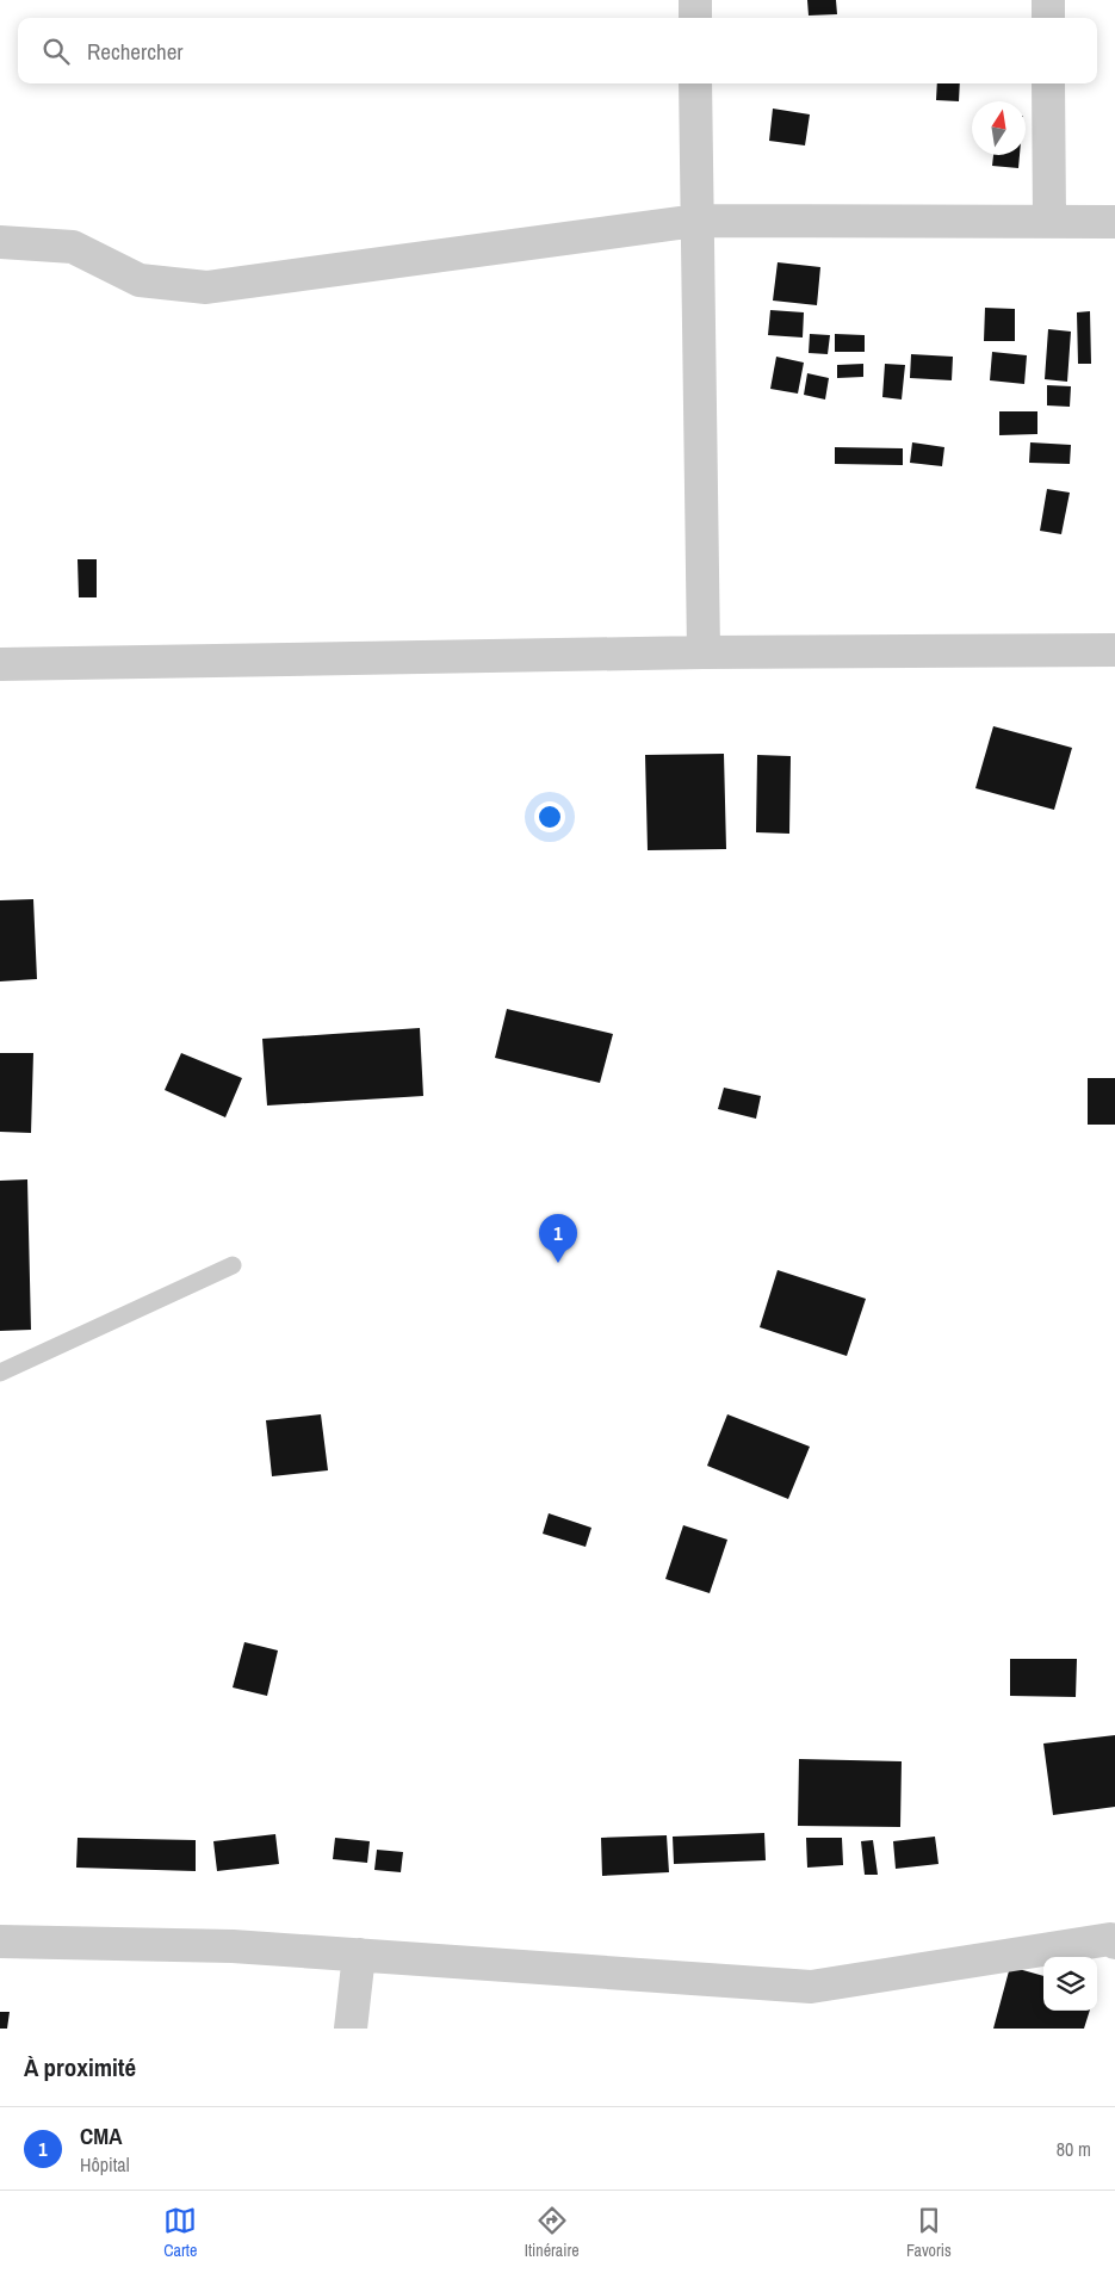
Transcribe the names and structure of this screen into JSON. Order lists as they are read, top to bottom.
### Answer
{
  "north": "top",
  "page": {
    "search": "Rechercher",
    "pins": "1",
    "heading": "À proximité",
    "list": [
      {
        "mark": "1",
        "name": "CMA",
        "note": "Hôpital",
        "value": "80 m"
      }
    ],
    "nav": ["Carte", "Itinéraire", "Favoris"]
  }
}
